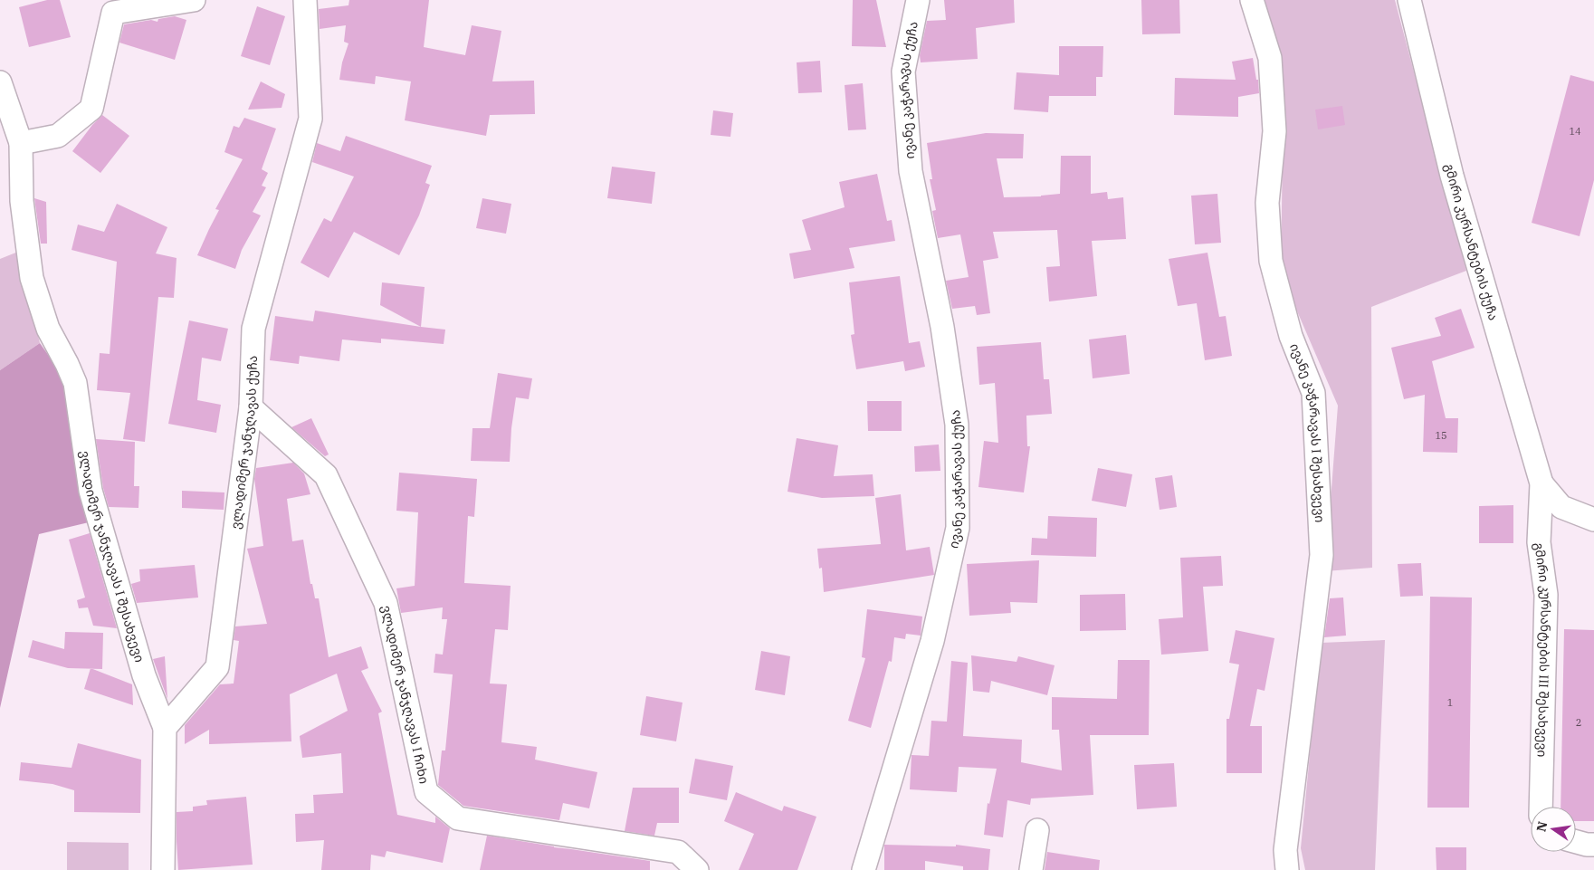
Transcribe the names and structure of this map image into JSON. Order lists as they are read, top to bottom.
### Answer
{
  "streets": {
    "street": [
      "ივანე კაჭარავას ქუჩა",
      "გმირი კურსანტების ქუჩა",
      "ივანე კაჭარავას I შესახვევი",
      "ვლადიმერ ჯანჯღავას ქუჩა",
      "ვლადიმერ ჯანჯღავას I შესახვევი",
      "გმირი კურსანტების III შესახვევი",
      "ვლადიმერ ჯანჯღავას I ჩიხი"
    ]
  },
  "crossings": [
    ["გმირი კურსანტების ქუჩა", "გმირი კურსანტების III შესახვევი"],
    ["ვლადიმერ ჯანჯღავას ქუჩა", "ვლადიმერ ჯანჯღავას I შესახვევი"],
    ["ვლადიმერ ჯანჯღავას ქუჩა", "ვლადიმერ ჯანჯღავას I ჩიხი"]
  ],
  "house_numbers": [
    "14",
    "15",
    "1",
    "2"
  ],
  "north": "left"
}
